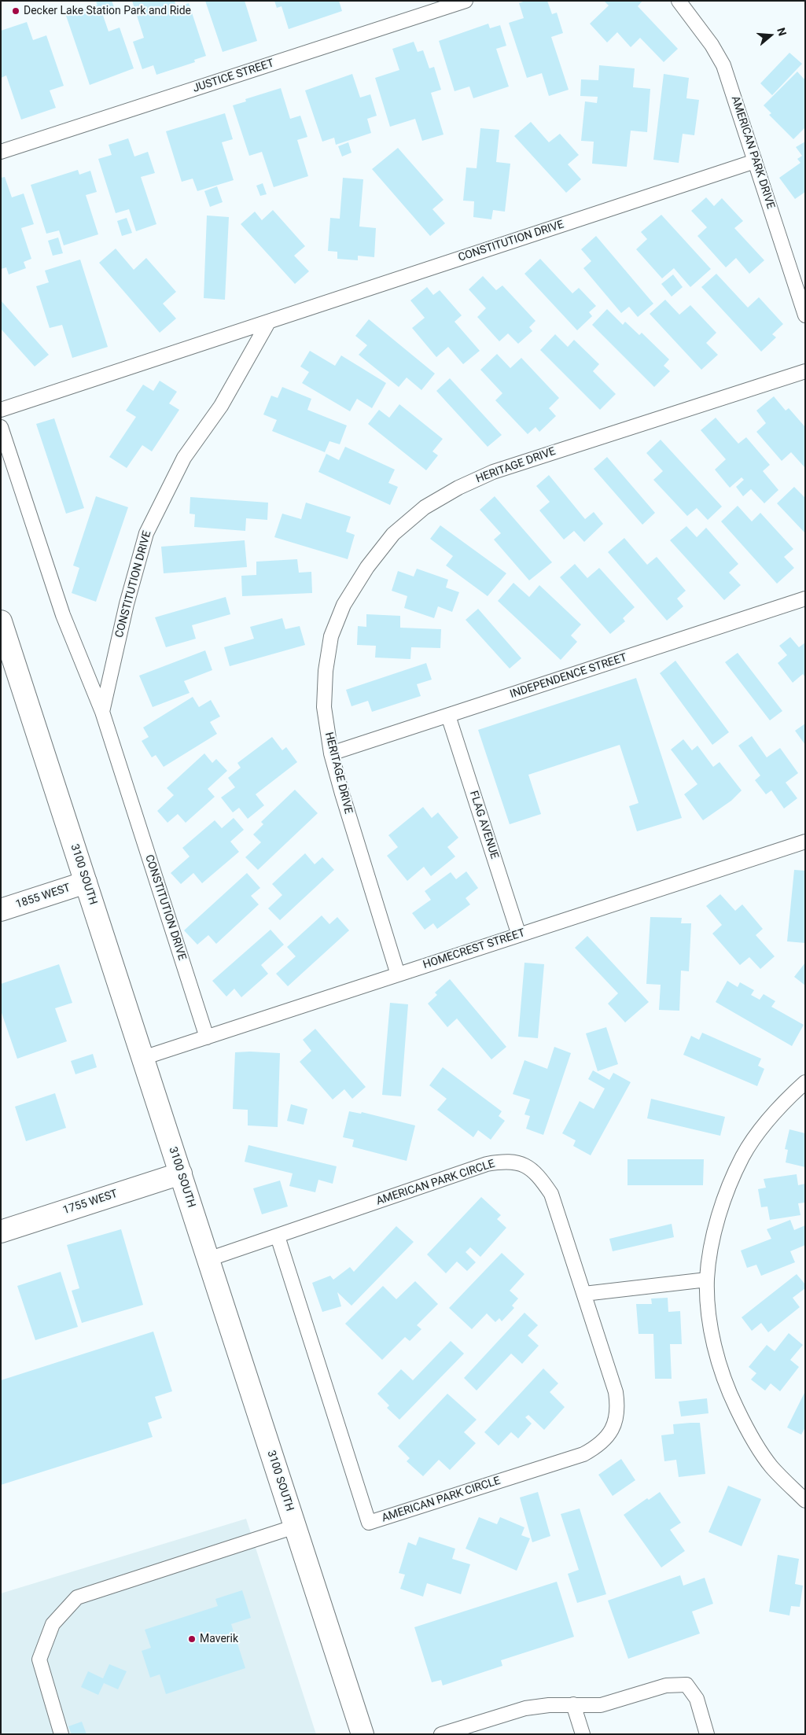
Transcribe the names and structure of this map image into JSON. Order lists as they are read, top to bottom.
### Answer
{
  "streets": {
    "main road": ["3100 SOUTH", "1855 WEST", "1755 WEST"],
    "lane": [
      "JUSTICE STREET",
      "AMERICAN PARK DRIVE",
      "CONSTITUTION DRIVE",
      "HERITAGE DRIVE",
      "INDEPENDENCE STREET",
      "FLAG AVENUE",
      "HOMECREST STREET",
      "AMERICAN PARK CIRCLE"
    ]
  },
  "crossings": [
    ["AMERICAN PARK DRIVE", "CONSTITUTION DRIVE"],
    ["CONSTITUTION DRIVE", "HOMECREST STREET"],
    ["HERITAGE DRIVE", "INDEPENDENCE STREET"],
    ["HERITAGE DRIVE", "HOMECREST STREET"],
    ["INDEPENDENCE STREET", "FLAG AVENUE"],
    ["FLAG AVENUE", "HOMECREST STREET"],
    ["3100 SOUTH", "1855 WEST"],
    ["3100 SOUTH", "HOMECREST STREET"],
    ["3100 SOUTH", "AMERICAN PARK CIRCLE"],
    ["3100 SOUTH", "1755 WEST"]
  ],
  "places": ["Decker Lake Station Park and Ride", "Maverik"],
  "north": "right"
}
